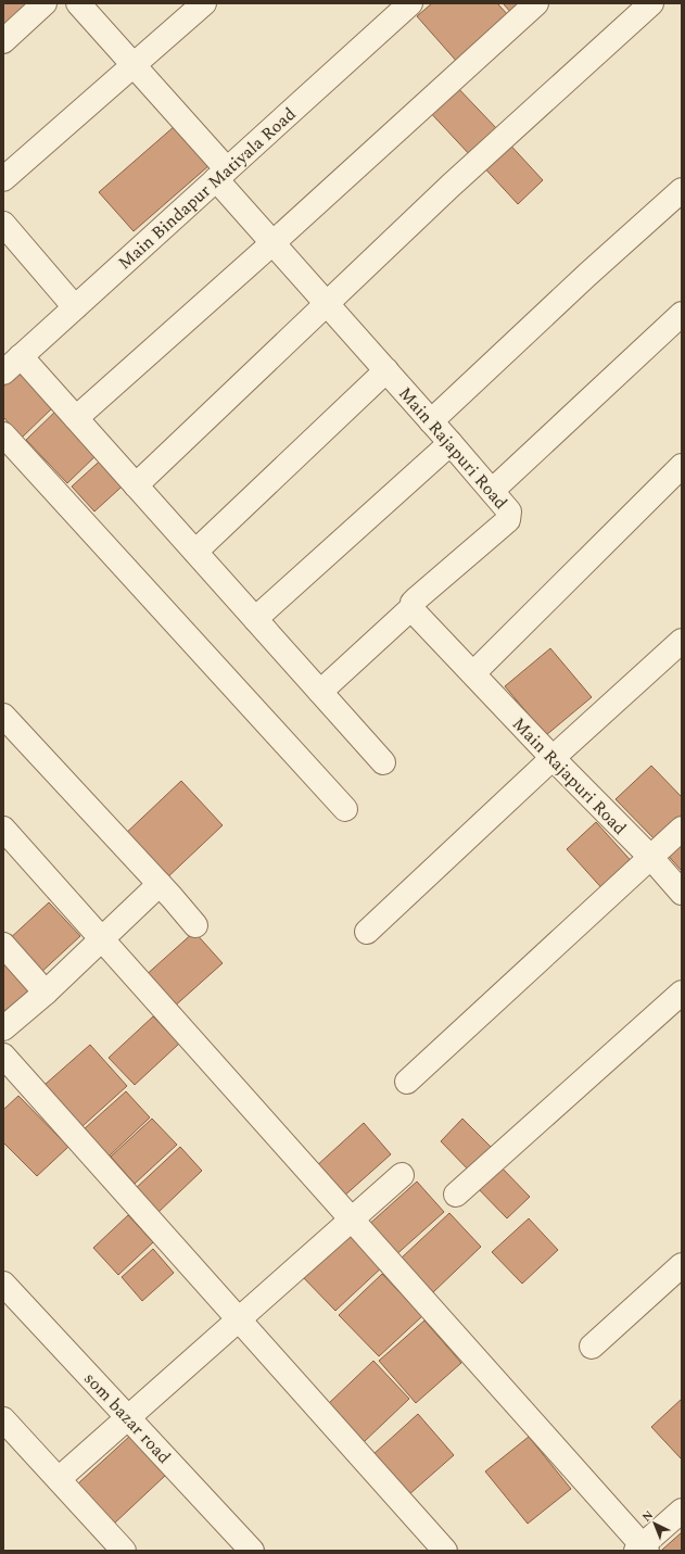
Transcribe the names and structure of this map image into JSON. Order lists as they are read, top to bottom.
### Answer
{
  "streets": {
    "street": ["Main Bindapur Matiyala Road", "Main Rajapuri Road", "som bazar road"]
  },
  "crossings": [
    ["Main Bindapur Matiyala Road", "Main Rajapuri Road"]
  ],
  "north": "top left"
}
